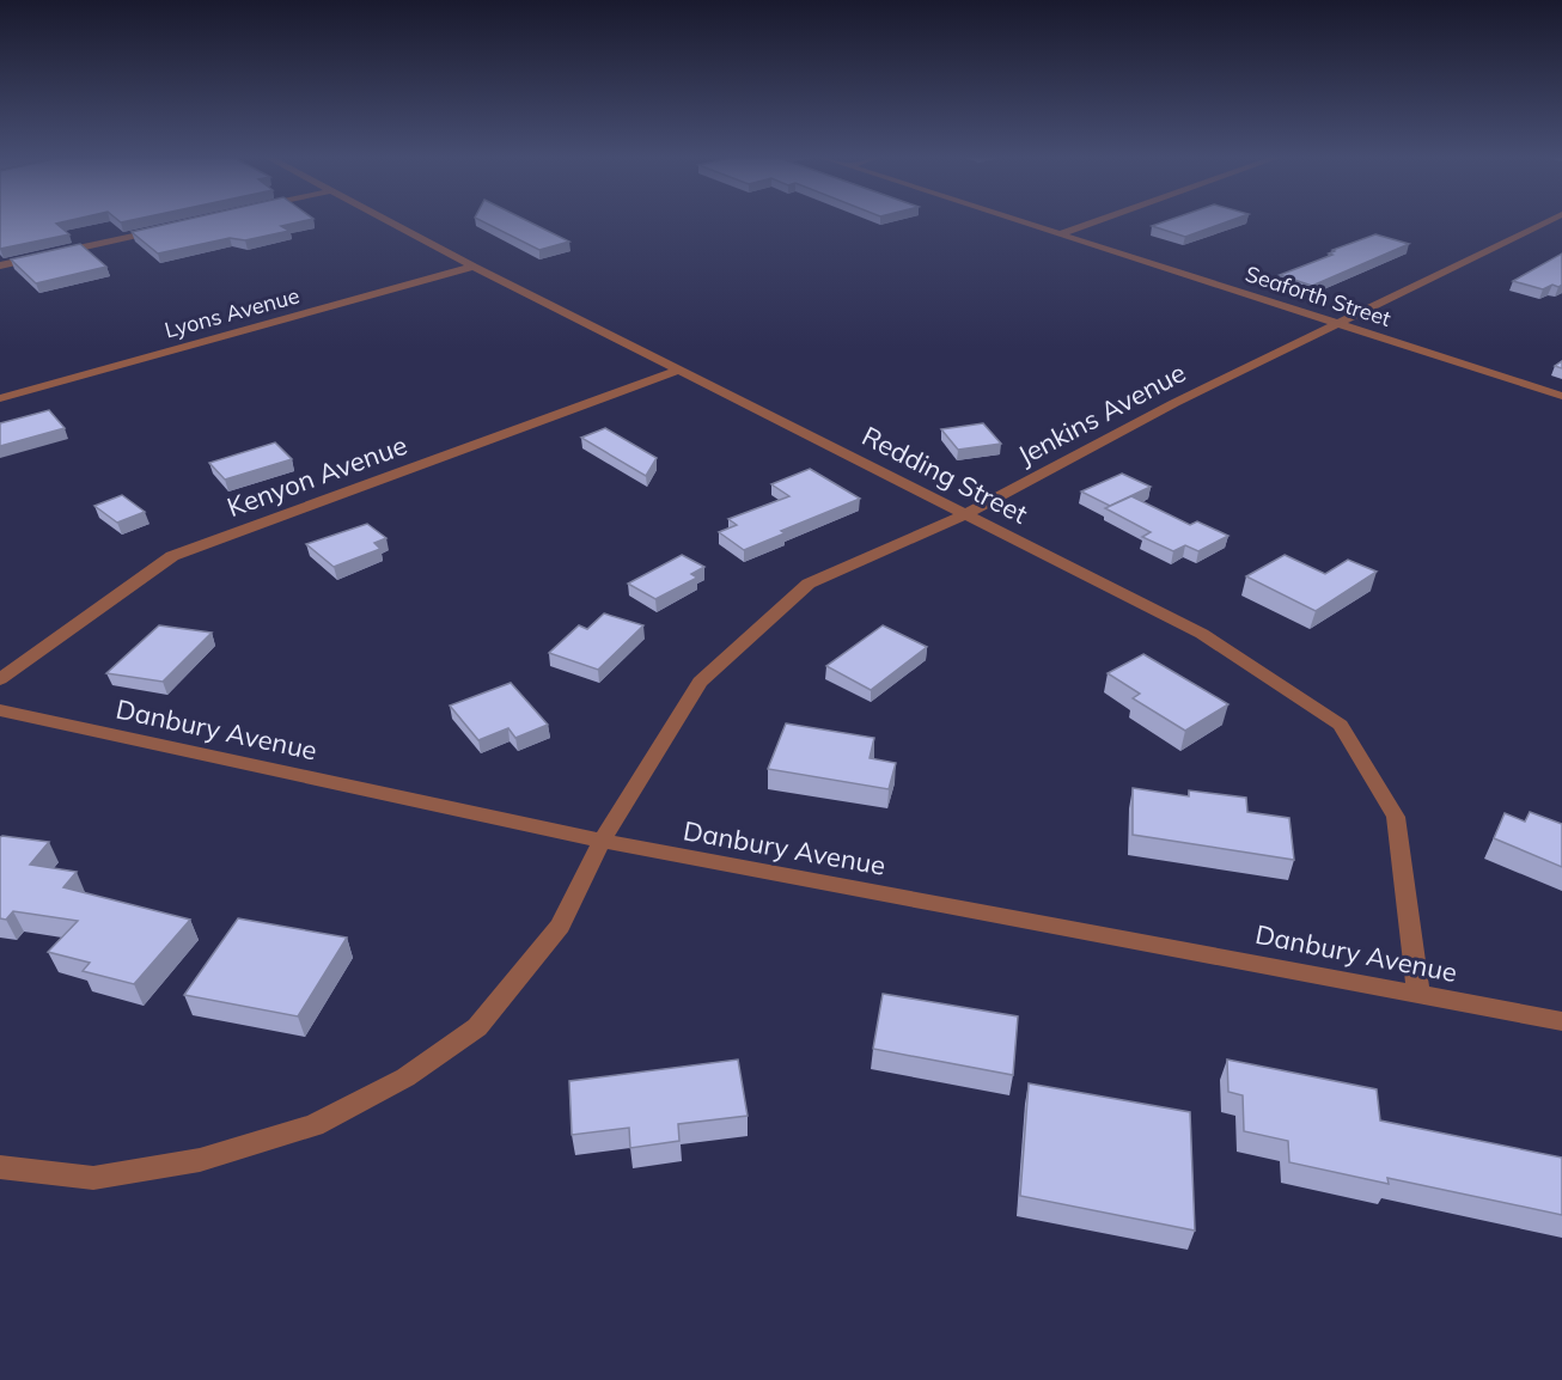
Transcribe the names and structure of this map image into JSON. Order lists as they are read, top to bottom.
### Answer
{
  "streets": {
    "street": [
      "Seaforth Street",
      "Lyons Avenue",
      "Jenkins Avenue",
      "Redding Street",
      "Kenyon Avenue",
      "Danbury Avenue"
    ]
  },
  "crossings": [
    ["Seaforth Street", "Jenkins Avenue"],
    ["Lyons Avenue", "Redding Street"],
    ["Jenkins Avenue", "Redding Street"],
    ["Jenkins Avenue", "Danbury Avenue"],
    ["Redding Street", "Kenyon Avenue"],
    ["Redding Street", "Danbury Avenue"]
  ]
}
